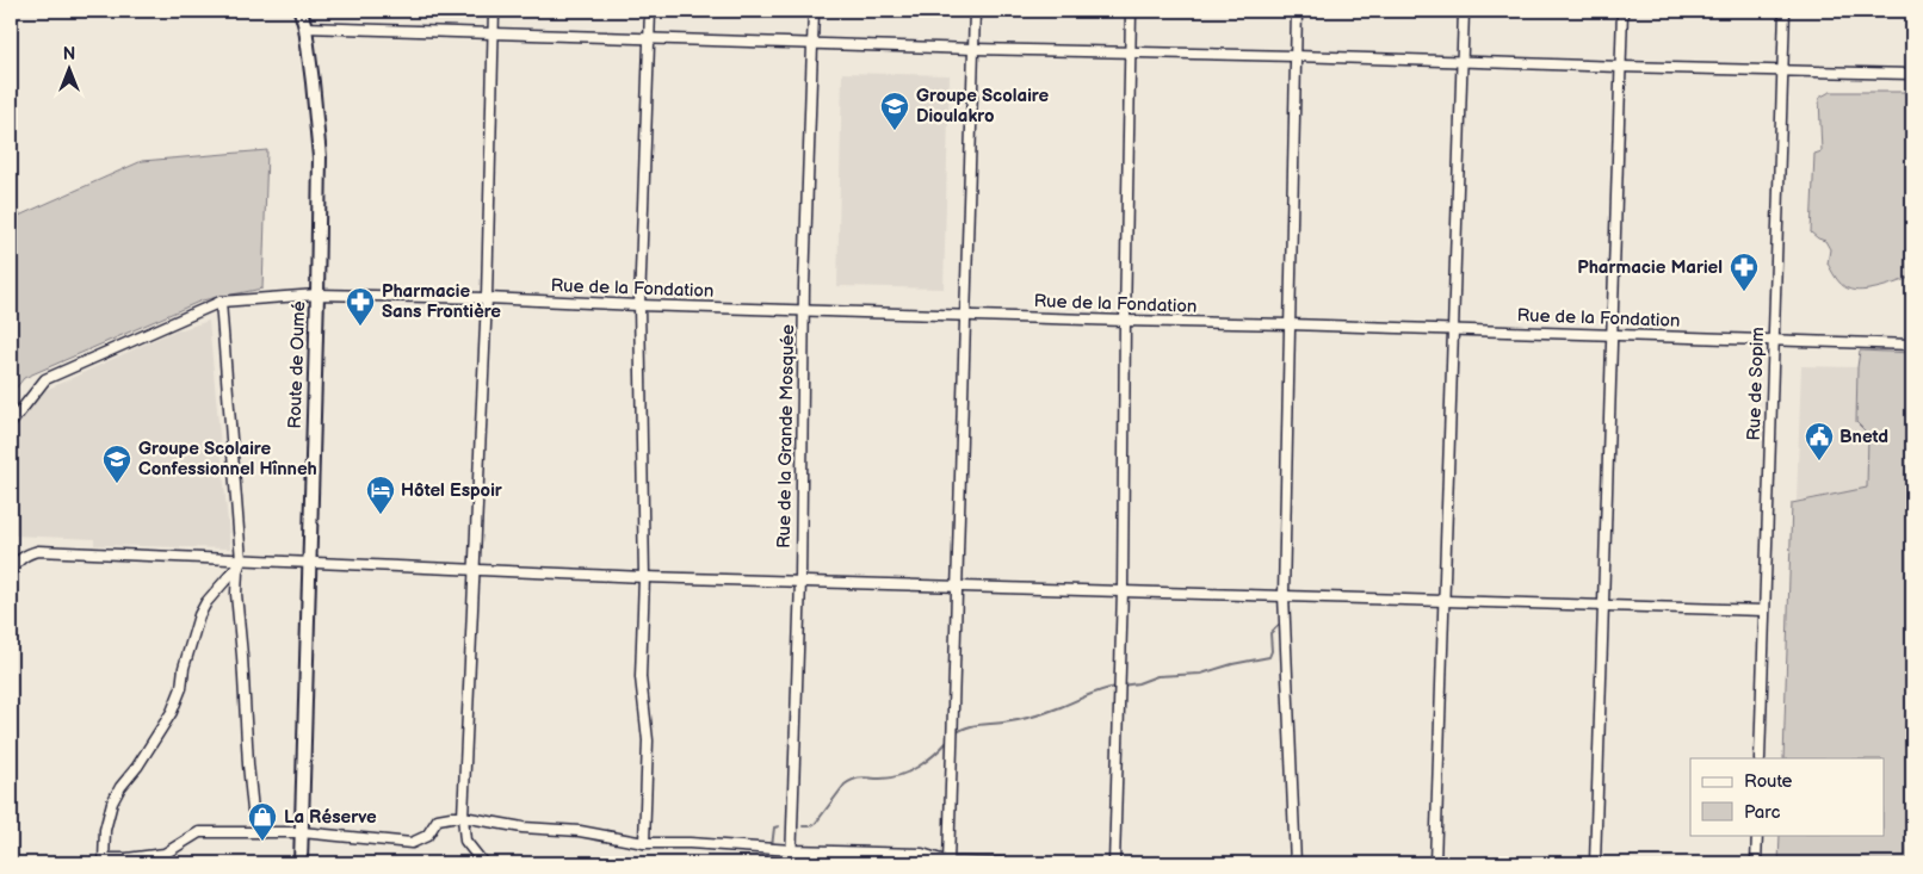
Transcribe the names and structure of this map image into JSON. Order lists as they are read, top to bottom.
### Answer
{
  "streets": {
    "main road": ["Route de Oumé"],
    "street": ["Rue de la Fondation", "Rue de Sopim", "Rue de la Grande Mosquée"]
  },
  "crossings": [
    ["Rue de la Fondation", "Route de Oumé"],
    ["Rue de la Fondation", "Rue de Sopim"],
    ["Rue de la Fondation", "Rue de la Grande Mosquée"]
  ],
  "places": {
    "school or university": ["Groupe Scolaire Dioulakro", "Groupe Scolaire Confessionnel Hînneh"],
    "pharmacy": ["Pharmacie Mariel", "Pharmacie Sans Frontière"],
    "public building": ["Bnetd"],
    "hotel": ["Hôtel Espoir"],
    "shop": ["La Réserve"]
  },
  "legend": ["Route", "Parc"],
  "north": "top"
}
